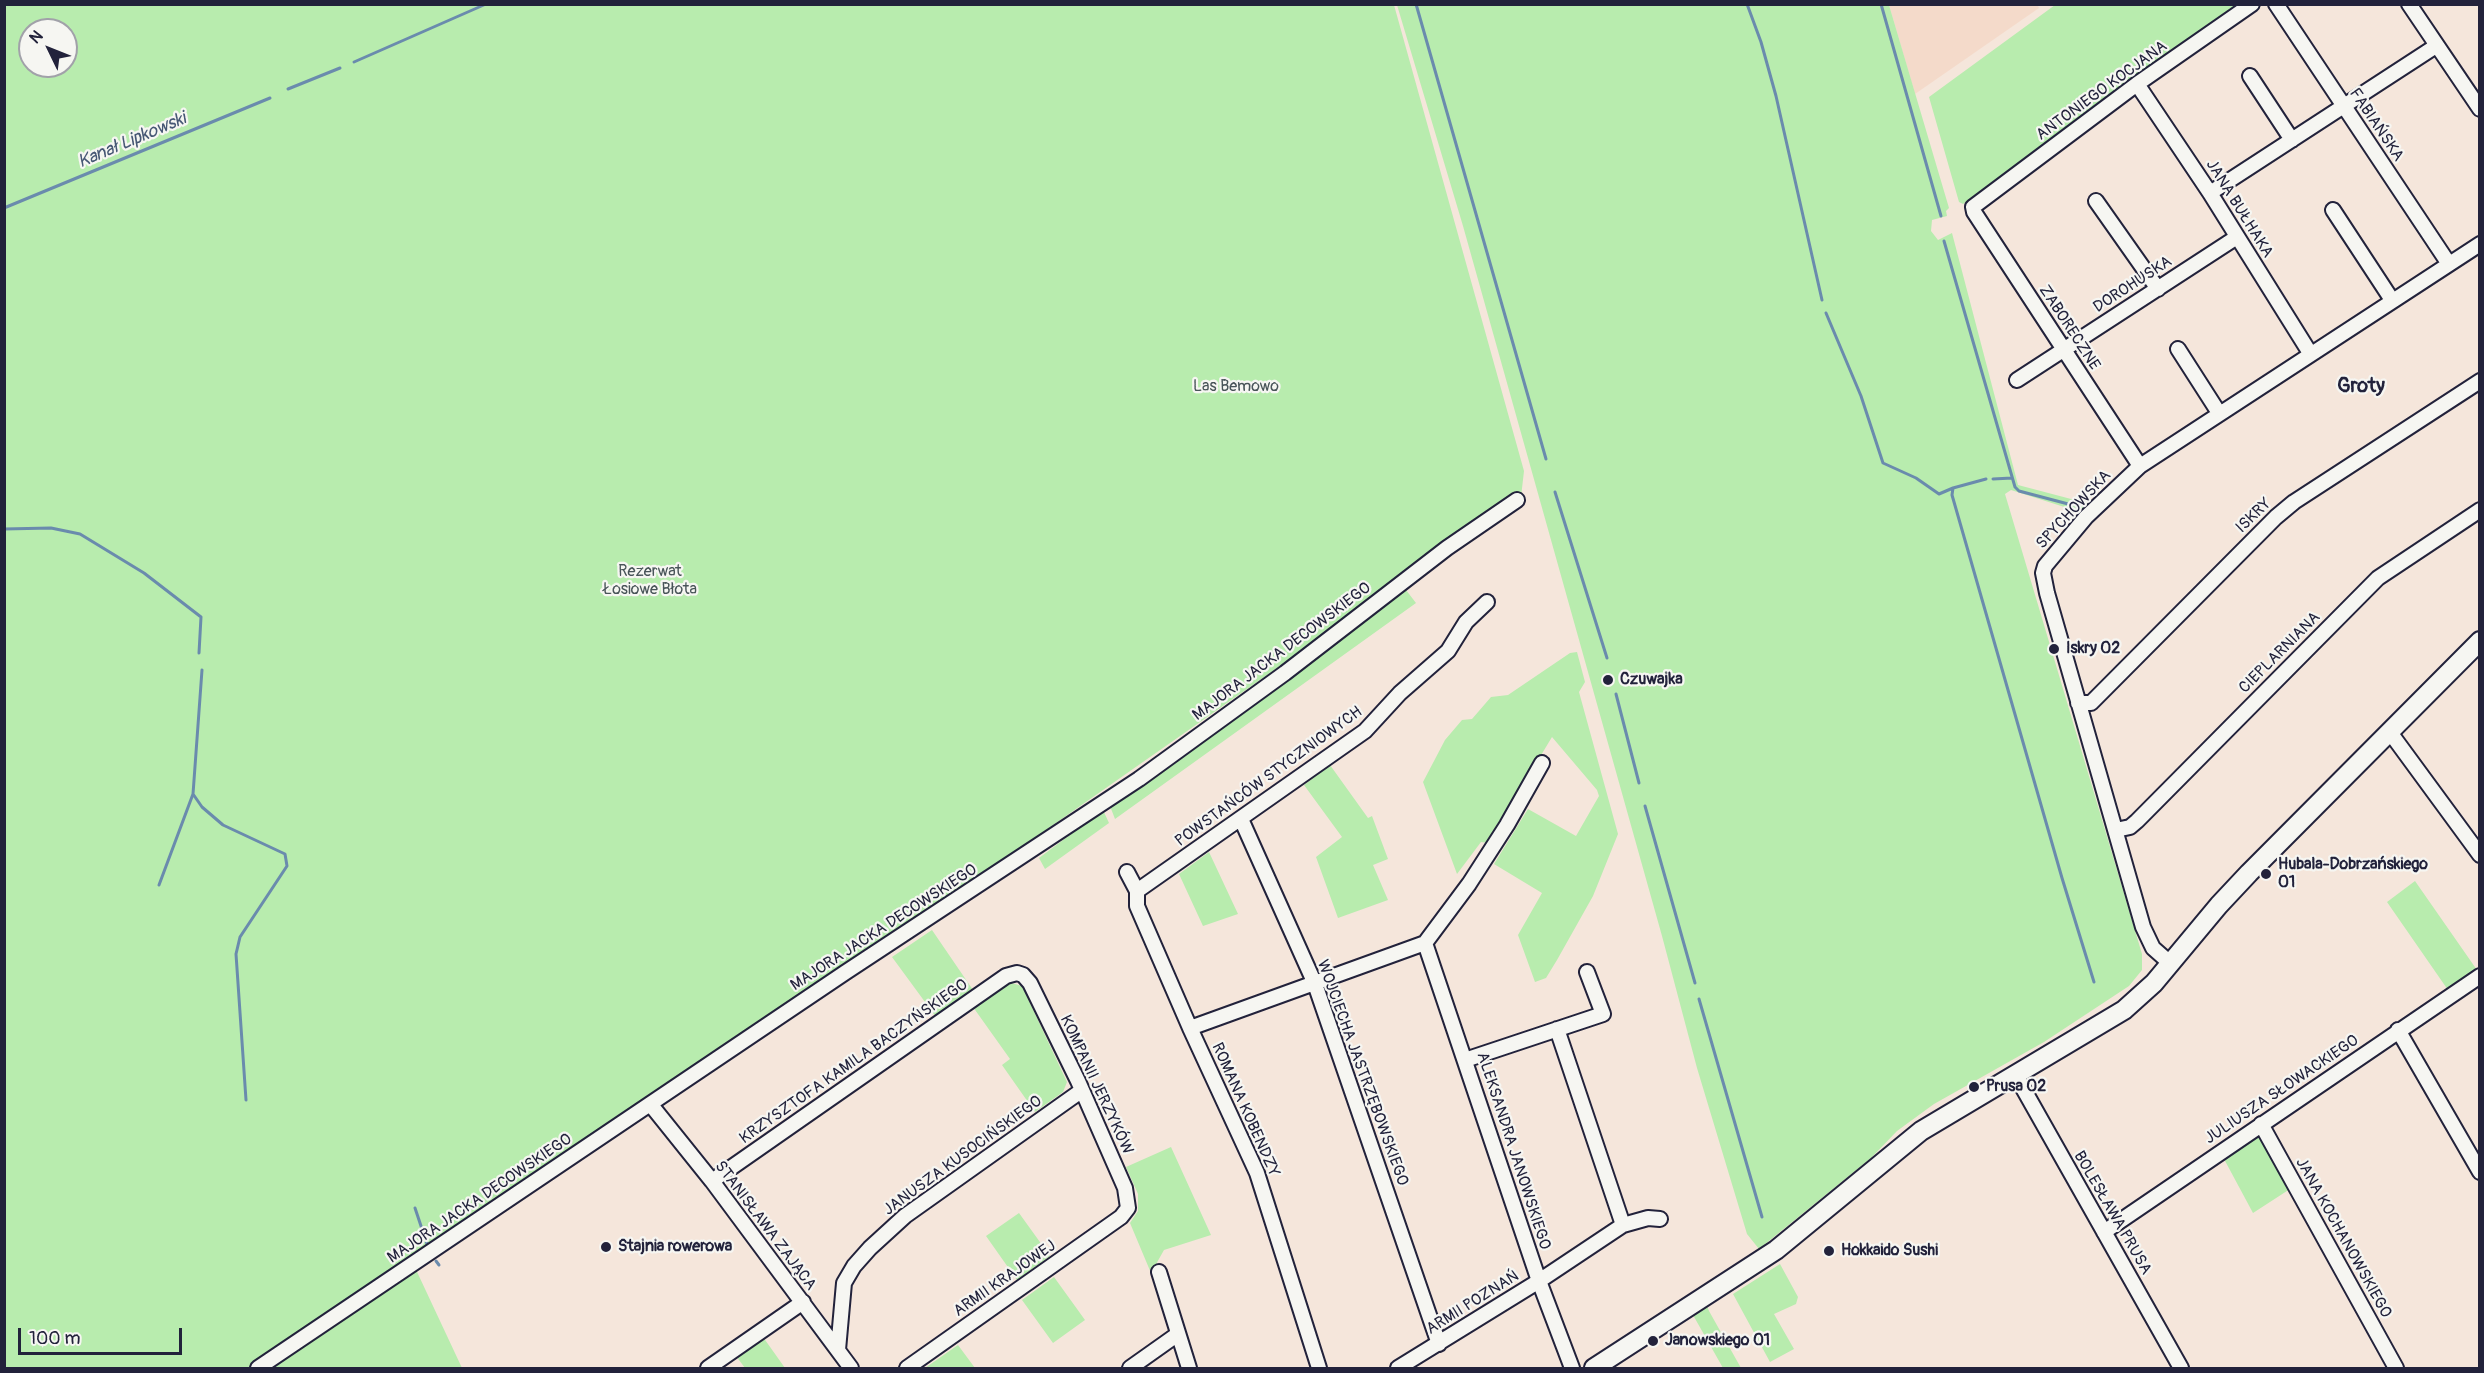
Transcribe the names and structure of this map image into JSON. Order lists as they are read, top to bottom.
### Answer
{
  "streets": {
    "street": [
      "ANTONIEGO KOCJANA",
      "FABIAŃSKA",
      "JANA BUŁHAKA",
      "DOROHUSKA",
      "ZABORECZNE",
      "SPYCHOWSKA",
      "ISKRY",
      "MAJORA JACKA DECOWSKIEGO",
      "CIEPLARNIANA",
      "POWSTAŃCÓW STYCZNIOWYCH",
      "KRZYSZTOFA KAMILA BACZYŃSKIEGO",
      "WOJCIECHA JASTRZĘBOWSKIEGO",
      "KOMPANII JERZYKÓW",
      "JULIUSZA SŁOWACKIEGO",
      "ROMANA KOBENDZY",
      "ALEKSANDRA JANOWSKIEGO",
      "JANUSZA KUSOCIŃSKIEGO",
      "BOLESŁAWA PRUSA",
      "STANISŁAWA ZAJĄCA",
      "JANA KOCHANOWSKIEGO",
      "ARMII KRAJOWEJ",
      "ARMII POZNAŃ"
    ]
  },
  "crossings": [
    ["ANTONIEGO KOCJANA", "JANA BUŁHAKA"],
    ["ANTONIEGO KOCJANA", "ZABORECZNE"],
    ["FABIAŃSKA", "SPYCHOWSKA"],
    ["JANA BUŁHAKA", "DOROHUSKA"],
    ["JANA BUŁHAKA", "SPYCHOWSKA"],
    ["DOROHUSKA", "ZABORECZNE"],
    ["ZABORECZNE", "SPYCHOWSKA"],
    ["SPYCHOWSKA", "ISKRY"],
    ["SPYCHOWSKA", "CIEPLARNIANA"],
    ["MAJORA JACKA DECOWSKIEGO", "STANISŁAWA ZAJĄCA"],
    ["POWSTAŃCÓW STYCZNIOWYCH", "WOJCIECHA JASTRZĘBOWSKIEGO"],
    ["POWSTAŃCÓW STYCZNIOWYCH", "ROMANA KOBENDZY"],
    ["KRZYSZTOFA KAMILA BACZYŃSKIEGO", "KOMPANII JERZYKÓW"],
    ["KRZYSZTOFA KAMILA BACZYŃSKIEGO", "STANISŁAWA ZAJĄCA"],
    ["WOJCIECHA JASTRZĘBOWSKIEGO", "ARMII POZNAŃ"],
    ["KOMPANII JERZYKÓW", "JANUSZA KUSOCIŃSKIEGO"],
    ["KOMPANII JERZYKÓW", "ARMII KRAJOWEJ"],
    ["JULIUSZA SŁOWACKIEGO", "BOLESŁAWA PRUSA"],
    ["JULIUSZA SŁOWACKIEGO", "JANA KOCHANOWSKIEGO"],
    ["ALEKSANDRA JANOWSKIEGO", "ARMII POZNAŃ"],
    ["JANUSZA KUSOCIŃSKIEGO", "STANISŁAWA ZAJĄCA"]
  ],
  "districts": ["Groty"],
  "water": ["Kanał Lipkowski"],
  "parks": ["Las Bemowo", "Rezerwat Łosiowe Błota"],
  "places": [
    "Iskry 02",
    "Czuwajka",
    "Hubala-Dobrzańskiego 01",
    "Prusa 02",
    "Stajnia rowerowa",
    "Hokkaido Sushi",
    "Janowskiego 01"
  ],
  "scale_bar": "100 m",
  "north": "top left"
}
